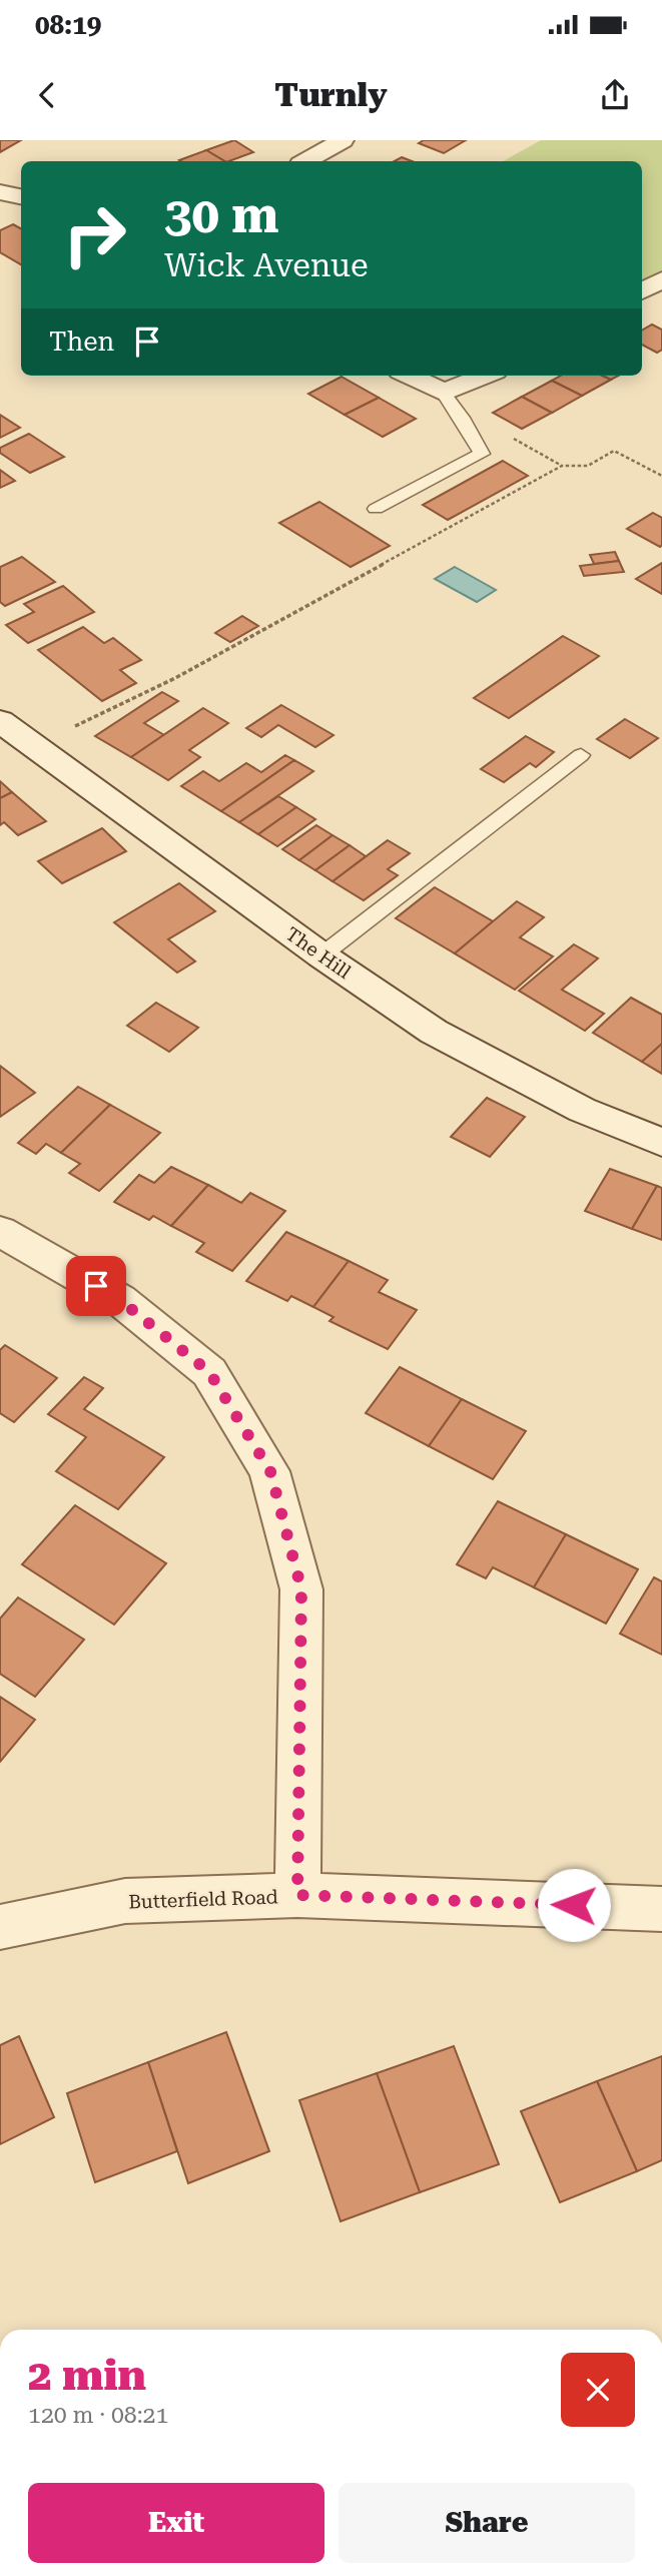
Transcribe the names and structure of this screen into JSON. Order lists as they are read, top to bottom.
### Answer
{
  "streets": {
    "street": ["The Hill", "Butterfield Road"]
  },
  "page": {
    "status": "08:19",
    "header": "Turnly",
    "turn": ["30 m", "Wick Avenue"],
    "then": "Then",
    "heading": ["2 min", "120 m · 08:21"],
    "buttons": ["Exit", "Share"]
  }
}
